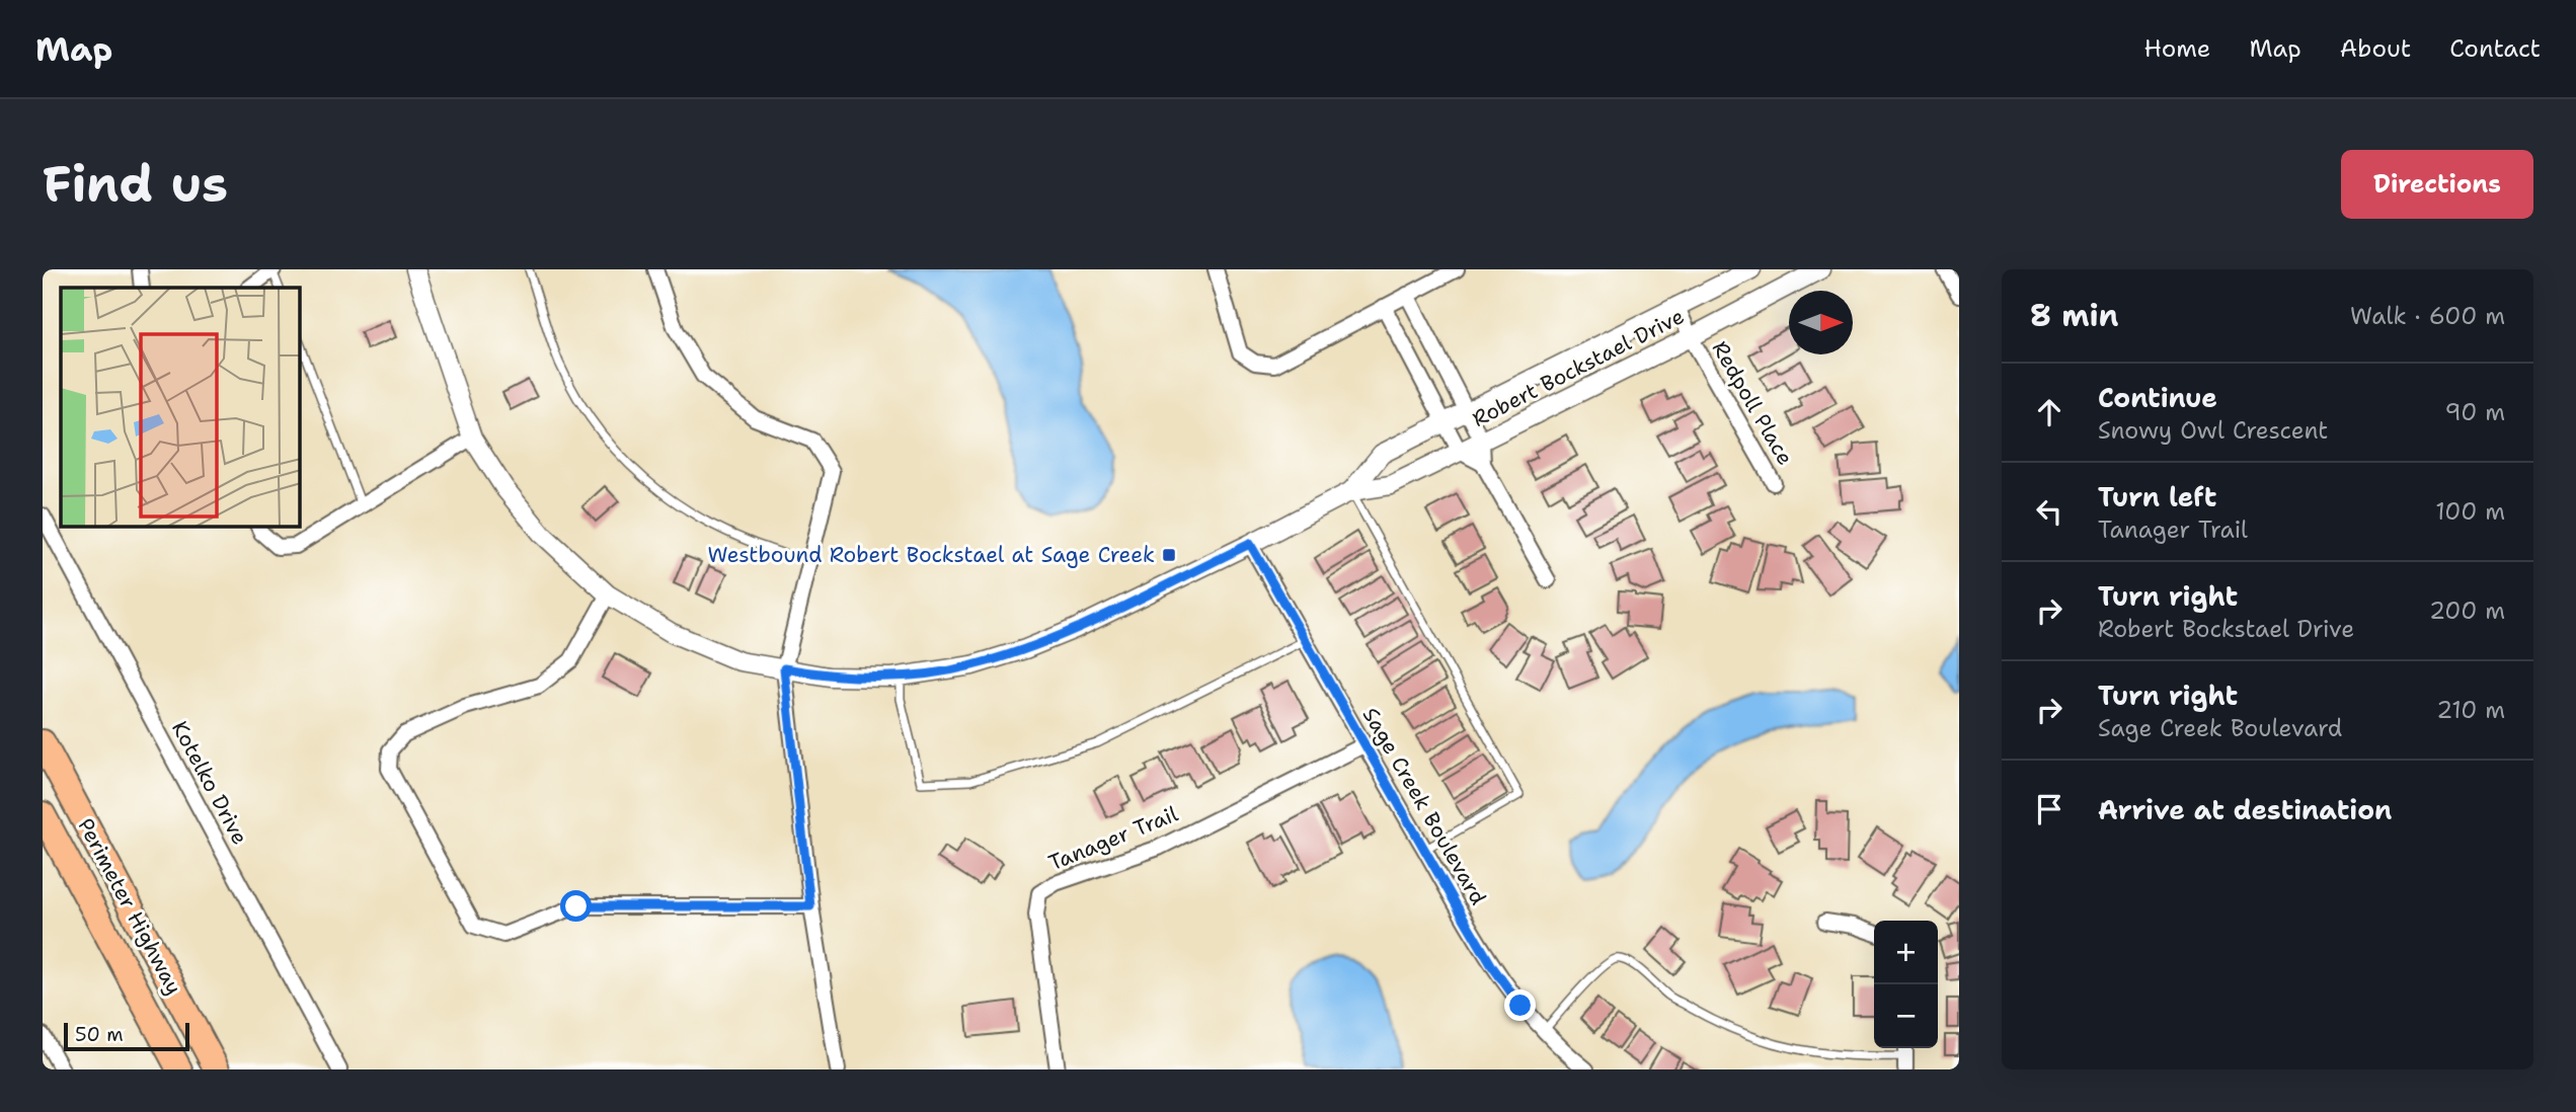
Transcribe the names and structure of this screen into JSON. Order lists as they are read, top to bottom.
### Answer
{
  "streets": {
    "highway": ["Perimeter Highway"],
    "street": [
      "Robert Bockstael Drive",
      "Redpoll Place",
      "Kotelko Drive",
      "Sage Creek Boulevard",
      "Tanager Trail"
    ]
  },
  "crossings": [
    ["Robert Bockstael Drive", "Redpoll Place"],
    ["Robert Bockstael Drive", "Sage Creek Boulevard"],
    ["Sage Creek Boulevard", "Tanager Trail"]
  ],
  "places": {
    "transit": ["Westbound Robert Bockstael at Sage Creek"]
  },
  "scale_bar": "50 m",
  "north": "right",
  "page": {
    "header": "Map",
    "nav": [
      "Home",
      "Map",
      "About",
      "Contact"
    ],
    "buttons": "Directions",
    "title": "Find us",
    "heading": ["8 min", "Walk · 600 m"],
    "list": [
      ["Continue", "Snowy Owl Crescent", "90 m"],
      ["Turn left", "Tanager Trail", "100 m"],
      ["Turn right", "Robert Bockstael Drive", "200 m"],
      ["Turn right", "Sage Creek Boulevard", "210 m"],
      "Arrive at destination"
    ],
    "map_buttons": ["+", "−"],
    "scale": "50 m"
  }
}
